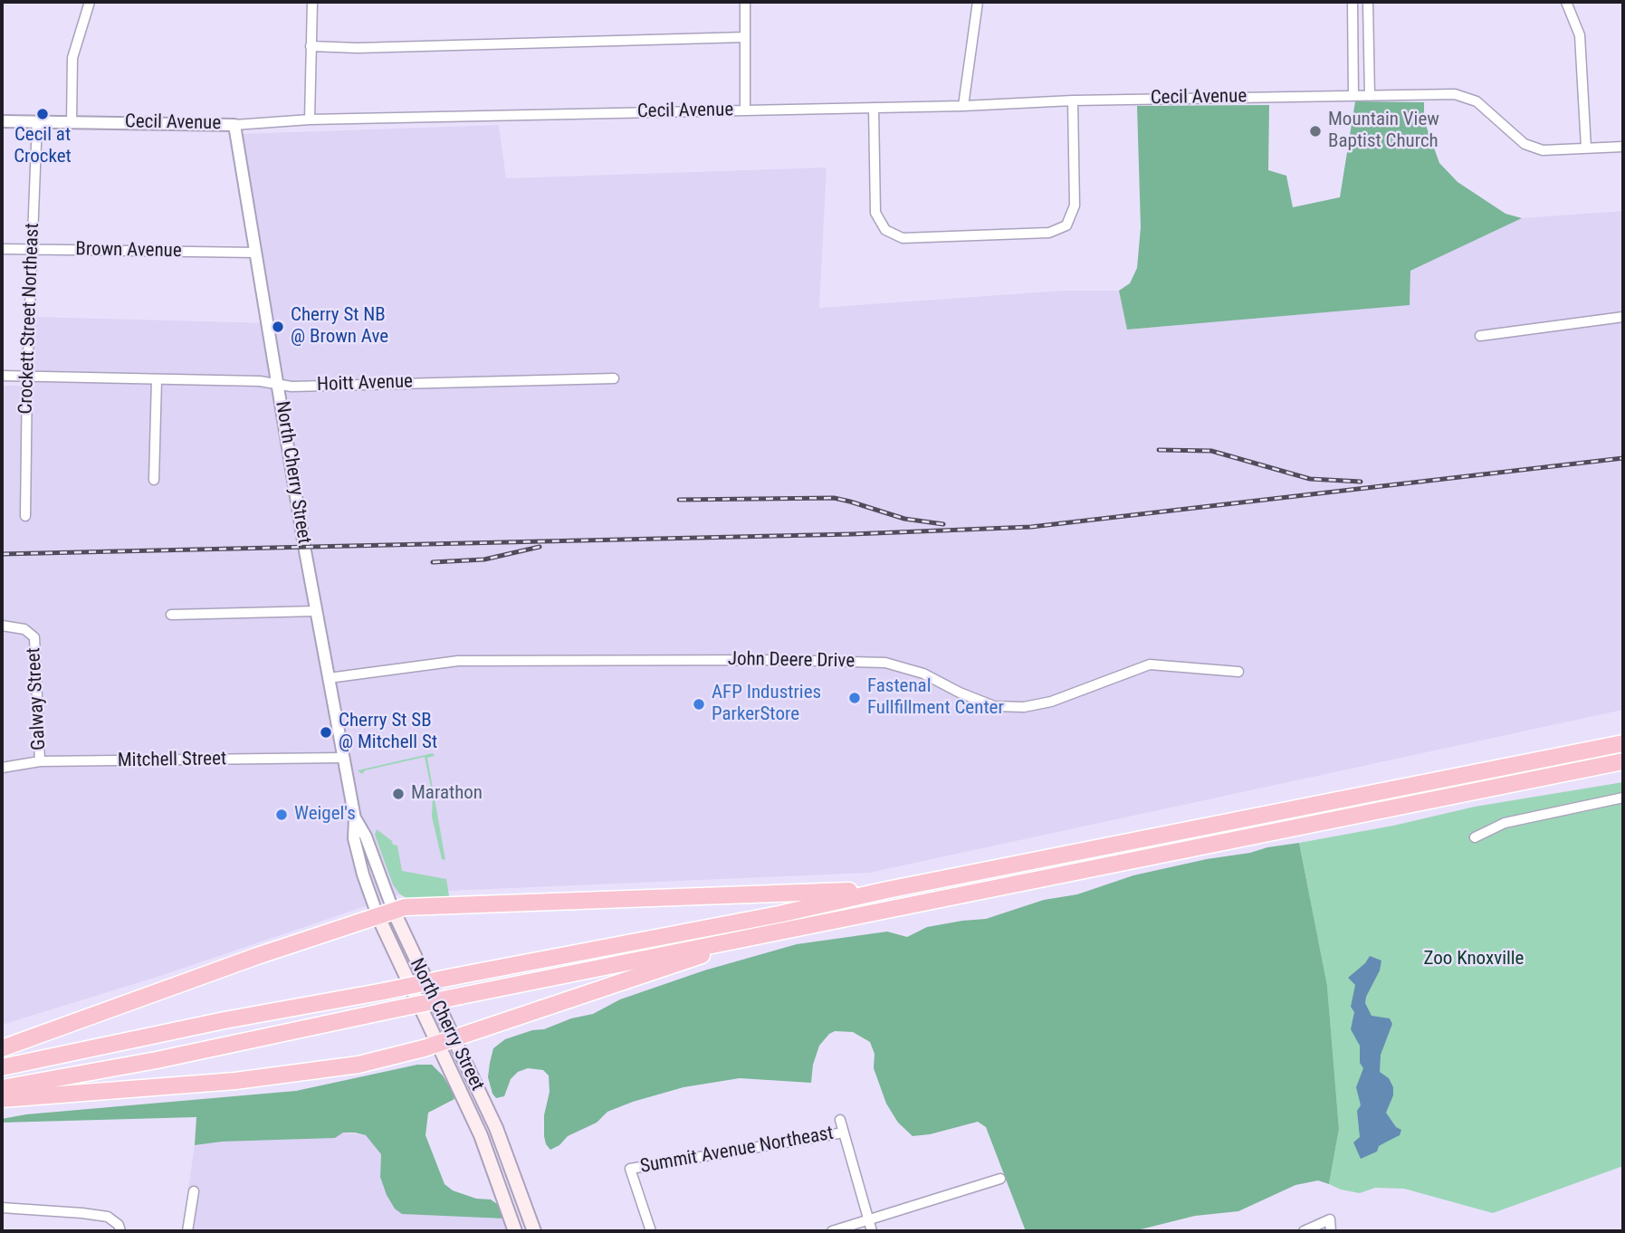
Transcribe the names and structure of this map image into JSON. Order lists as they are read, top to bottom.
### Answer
{
  "streets": {
    "main road": ["North Cherry Street"],
    "street": [
      "Cecil Avenue",
      "Brown Avenue",
      "Crockett Street Northeast",
      "Hoitt Avenue",
      "John Deere Drive",
      "Galway Street",
      "Mitchell Street",
      "Summit Avenue Northeast"
    ]
  },
  "crossings": [
    ["Cecil Avenue", "Crockett Street Northeast"],
    ["Cecil Avenue", "North Cherry Street"],
    ["Brown Avenue", "Crockett Street Northeast"],
    ["Brown Avenue", "North Cherry Street"],
    ["Crockett Street Northeast", "Hoitt Avenue"],
    ["Hoitt Avenue", "North Cherry Street"],
    ["North Cherry Street", "John Deere Drive"],
    ["North Cherry Street", "Mitchell Street"],
    ["Galway Street", "Mitchell Street"]
  ],
  "parks": ["Zoo Knoxville"],
  "places": [
    "Cecil at Crocket",
    "Mountain View Baptist Church",
    "Cherry St NB @ Brown Ave",
    "Fastenal Fullfillment Center",
    "AFP Industries ParkerStore",
    "Cherry St SB @ Mitchell St",
    "Marathon",
    "Weigel's"
  ]
}
